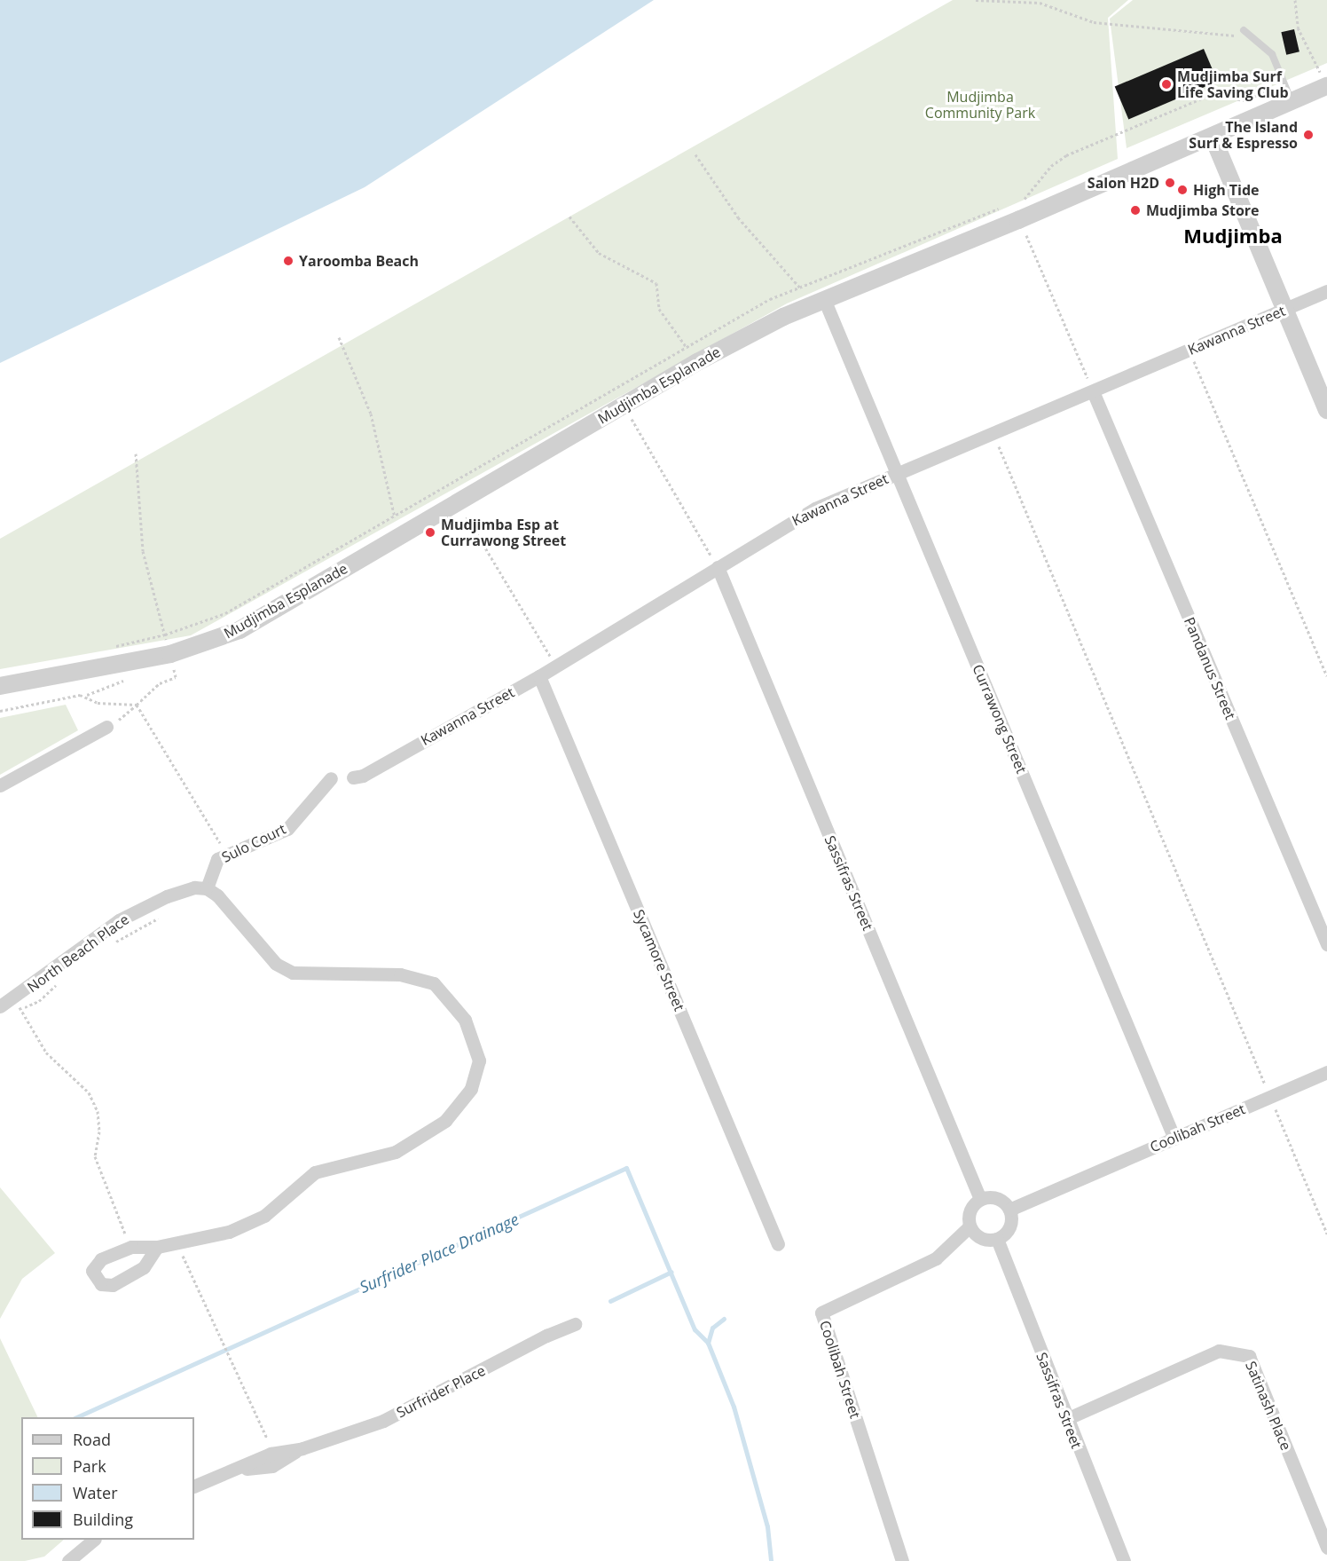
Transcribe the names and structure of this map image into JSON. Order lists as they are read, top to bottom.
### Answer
{
  "streets": {
    "street": [
      "Kawanna Street",
      "Mudjimba Esplanade",
      "Pandanus Street",
      "Currawong Street",
      "Sulo Court",
      "Sassifras Street",
      "North Beach Place",
      "Sycamore Street",
      "Coolibah Street",
      "Surfrider Place",
      "Satinash Place"
    ]
  },
  "crossings": [
    ["Kawanna Street", "Pandanus Street"],
    ["Kawanna Street", "Currawong Street"],
    ["Kawanna Street", "Sassifras Street"],
    ["Kawanna Street", "Sycamore Street"],
    ["Mudjimba Esplanade", "Currawong Street"],
    ["Currawong Street", "Coolibah Street"],
    ["Sulo Court", "North Beach Place"],
    ["Sassifras Street", "Coolibah Street"],
    ["Sassifras Street", "Satinash Place"]
  ],
  "districts": ["Mudjimba"],
  "water": ["Surfrider Place Drainage"],
  "parks": ["Mudjimba Community Park"],
  "places": [
    "Mudjimba Surf Life Saving Club",
    "The Island Surf & Espresso",
    "Salon H2D",
    "High Tide",
    "Mudjimba Store",
    "Yaroomba Beach",
    "Mudjimba Esp at Currawong Street"
  ],
  "legend": [
    "Road",
    "Park",
    "Water",
    "Building"
  ]
}
